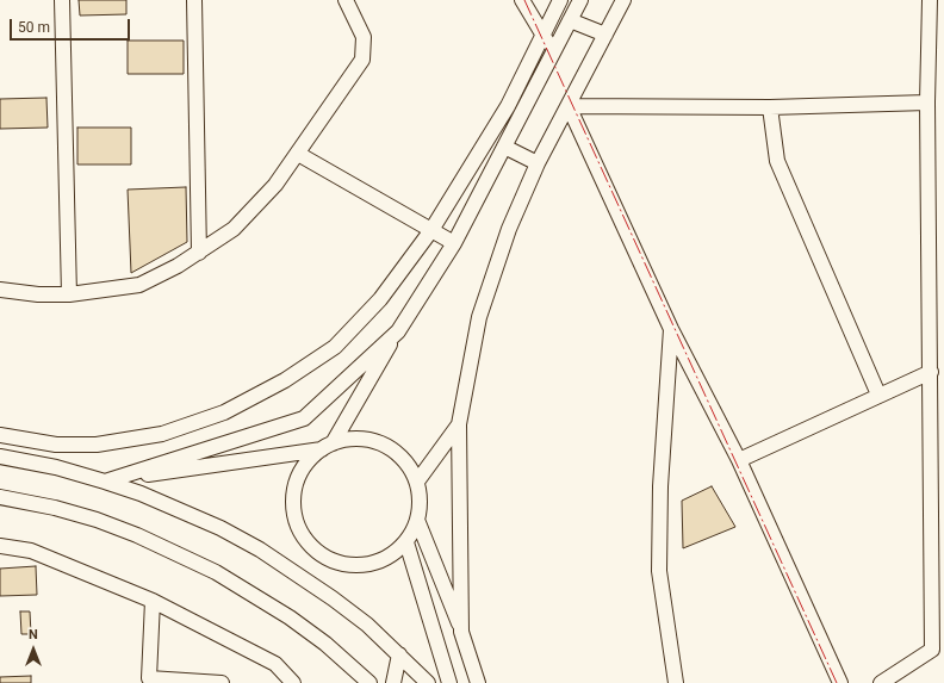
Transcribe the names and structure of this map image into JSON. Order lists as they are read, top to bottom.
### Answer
{
  "scale_bar": "50 m",
  "north": "top"
}
